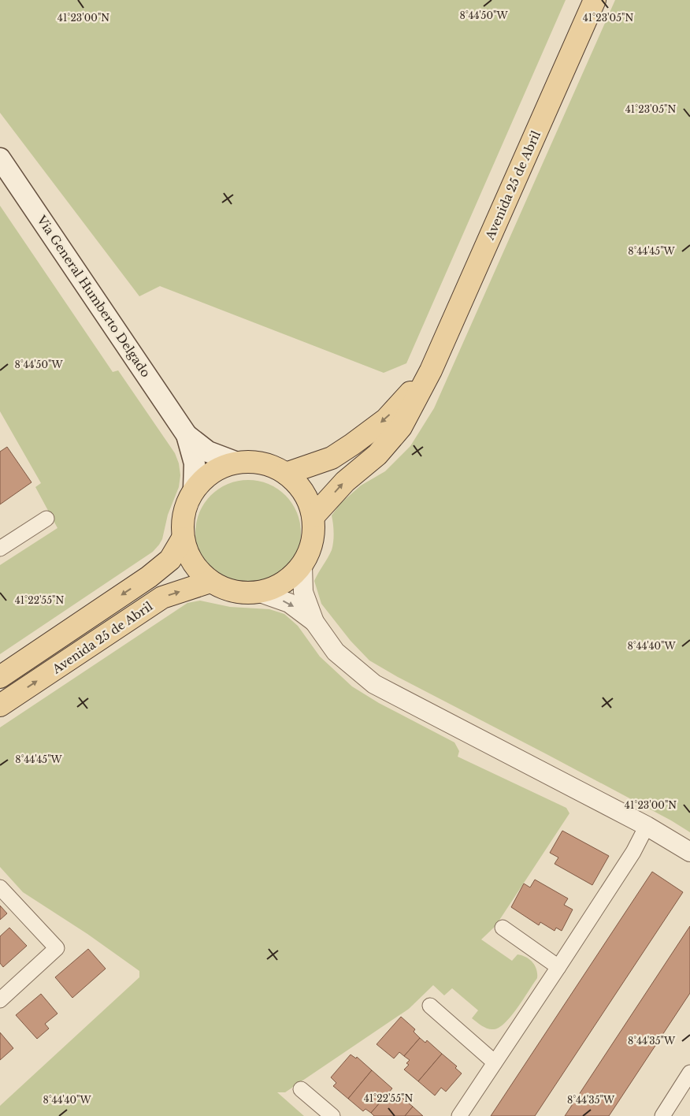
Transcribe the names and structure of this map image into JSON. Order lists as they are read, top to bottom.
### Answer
{
  "streets": {
    "main road": ["Avenida 25 de Abril", "Via General Humberto Delgado"]
  },
  "crossings": [
    ["Avenida 25 de Abril", "Via General Humberto Delgado"]
  ],
  "coordinates": [
    "8°44'50\"W",
    "41°23'00\"N",
    "41°23'05\"N",
    "8°44'45\"W",
    "41°22'55\"N",
    "8°44'40\"W",
    "8°44'35\"W"
  ]
}
